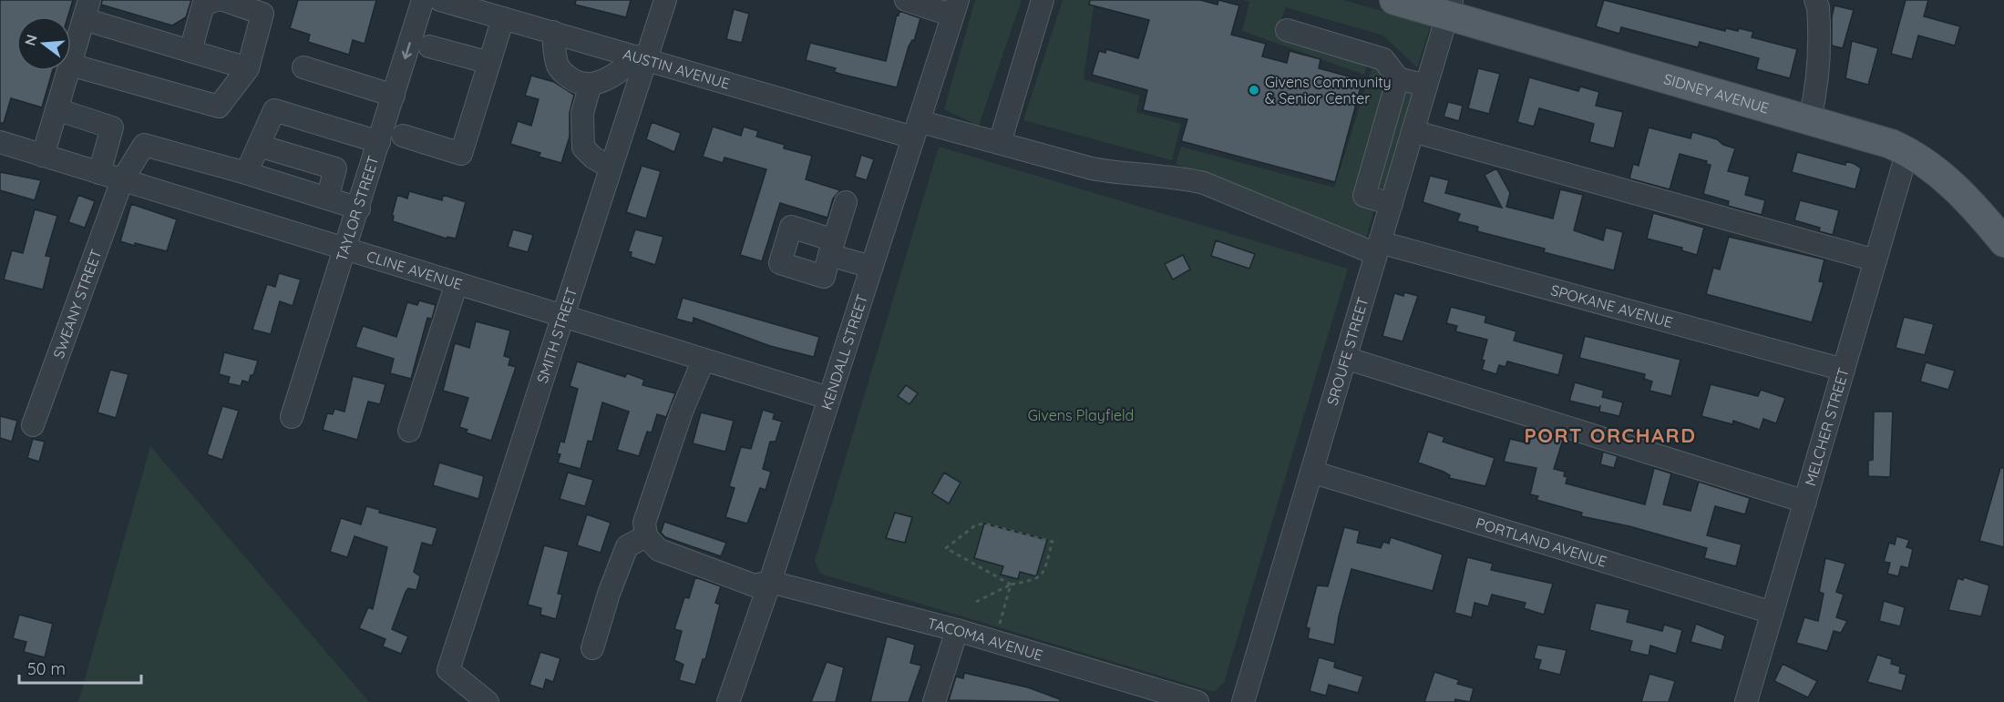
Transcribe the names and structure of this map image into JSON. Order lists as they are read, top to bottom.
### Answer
{
  "streets": {
    "main road": ["SIDNEY AVENUE"],
    "street": [
      "AUSTIN AVENUE",
      "TAYLOR STREET",
      "CLINE AVENUE",
      "SWEANY STREET",
      "SPOKANE AVENUE",
      "SMITH STREET",
      "SROUFE STREET",
      "KENDALL STREET",
      "MELCHER STREET",
      "PORTLAND AVENUE",
      "TACOMA AVENUE"
    ]
  },
  "crossings": [
    ["AUSTIN AVENUE", "SPOKANE AVENUE"],
    ["AUSTIN AVENUE", "SMITH STREET"],
    ["AUSTIN AVENUE", "KENDALL STREET"],
    ["SIDNEY AVENUE", "SROUFE STREET"],
    ["SIDNEY AVENUE", "MELCHER STREET"],
    ["TAYLOR STREET", "CLINE AVENUE"],
    ["CLINE AVENUE", "SWEANY STREET"],
    ["CLINE AVENUE", "SMITH STREET"],
    ["CLINE AVENUE", "KENDALL STREET"],
    ["SPOKANE AVENUE", "SROUFE STREET"],
    ["SPOKANE AVENUE", "MELCHER STREET"],
    ["SROUFE STREET", "PORTLAND AVENUE"],
    ["KENDALL STREET", "TACOMA AVENUE"],
    ["MELCHER STREET", "PORTLAND AVENUE"]
  ],
  "districts": ["PORT ORCHARD"],
  "parks": ["Givens Playfield"],
  "places": ["Givens Community & Senior Center"],
  "scale_bar": "50 m",
  "north": "left"
}
